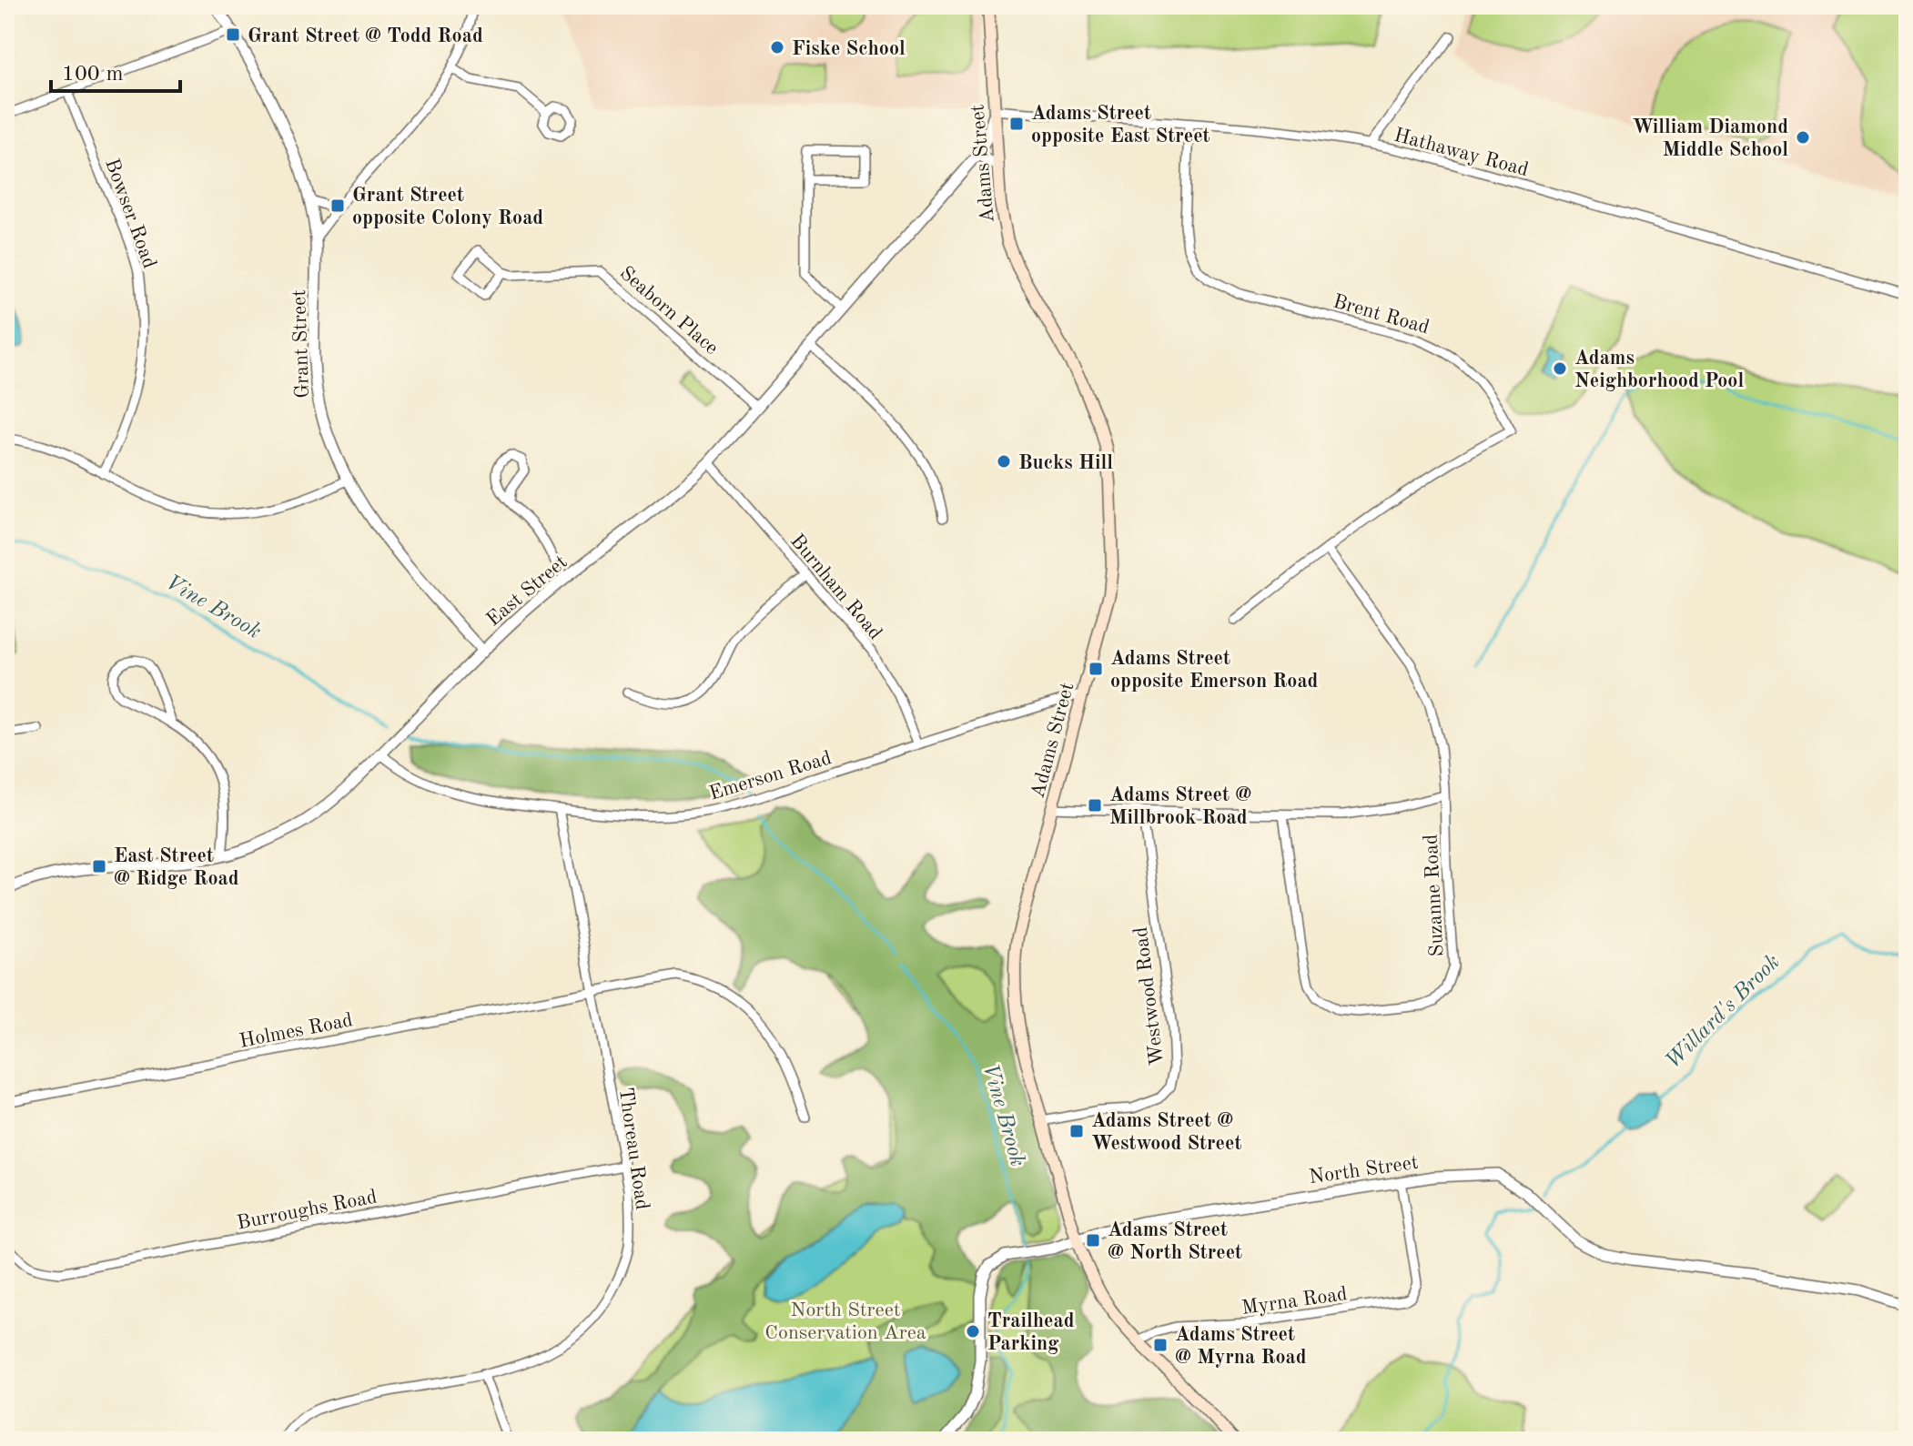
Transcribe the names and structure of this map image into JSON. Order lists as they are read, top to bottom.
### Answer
{
  "streets": {
    "main road": ["Adams Street"],
    "street": [
      "Hathaway Road",
      "Bowser Road",
      "Seaborn Place",
      "Brent Road",
      "Grant Street",
      "Burnham Road",
      "East Street",
      "Emerson Road",
      "Suzanne Road",
      "Westwood Road",
      "Holmes Road",
      "Thoreau Road",
      "North Street",
      "Burroughs Road",
      "Myrna Road"
    ]
  },
  "crossings": [
    ["Hathaway Road", "Adams Street"],
    ["Hathaway Road", "Brent Road"],
    ["Hathaway Road", "East Street"],
    ["Adams Street", "East Street"],
    ["Adams Street", "Emerson Road"],
    ["Adams Street", "Westwood Road"],
    ["Adams Street", "North Street"],
    ["Adams Street", "Myrna Road"],
    ["Seaborn Place", "East Street"],
    ["Brent Road", "Suzanne Road"],
    ["Grant Street", "East Street"],
    ["Burnham Road", "East Street"],
    ["Burnham Road", "Emerson Road"],
    ["East Street", "Emerson Road"],
    ["Emerson Road", "Thoreau Road"],
    ["Holmes Road", "Thoreau Road"],
    ["Thoreau Road", "Burroughs Road"],
    ["North Street", "Myrna Road"]
  ],
  "water": ["Vine Brook", "Willard's Brook"],
  "parks": ["North Street Conservation Area"],
  "places": {
    "transit": [
      "Grant Street @ Todd Road",
      "Adams Street opposite East Street",
      "Grant Street opposite Colony Road",
      "Adams Street opposite Emerson Road",
      "Adams Street @ Millbrook Road",
      "East Street @ Ridge Road",
      "Adams Street @ Westwood Street",
      "Adams Street @ North Street",
      "Adams Street @ Myrna Road"
    ],
    "other": [
      "Fiske School",
      "William Diamond Middle School",
      "Adams Neighborhood Pool",
      "Bucks Hill",
      "Trailhead Parking"
    ]
  },
  "scale_bar": "100 m"
}
